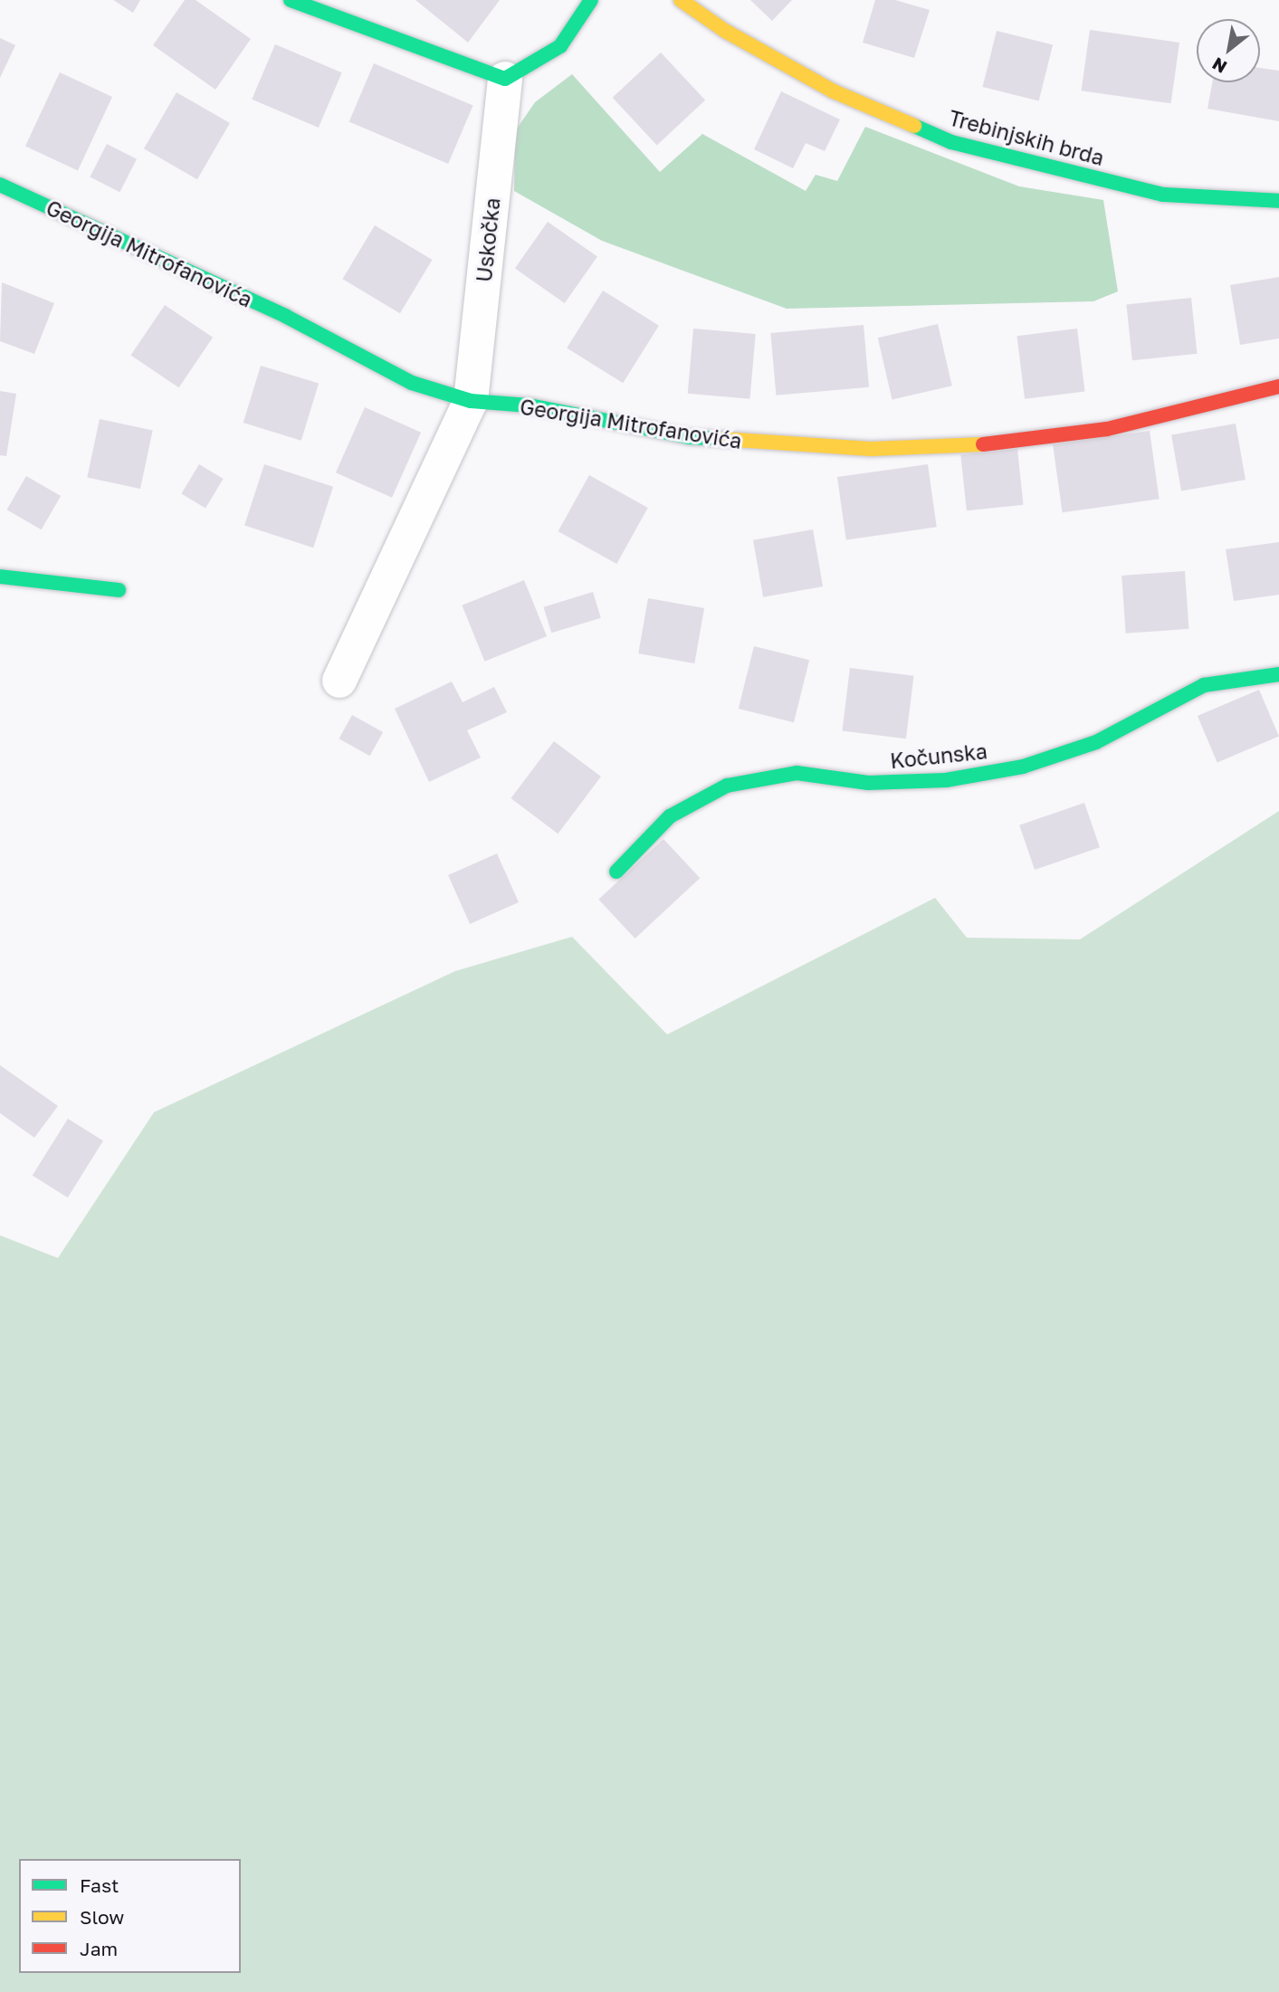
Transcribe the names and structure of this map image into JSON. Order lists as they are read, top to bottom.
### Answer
{
  "streets": {
    "street": [
      "Trebinjskih brda",
      "Uskočka",
      "Georgija Mitrofanovića",
      "Kočunska"
    ]
  },
  "crossings": [
    ["Uskočka", "Georgija Mitrofanovića"]
  ],
  "legend": ["Fast", "Slow", "Jam"],
  "north": "bottom left"
}
